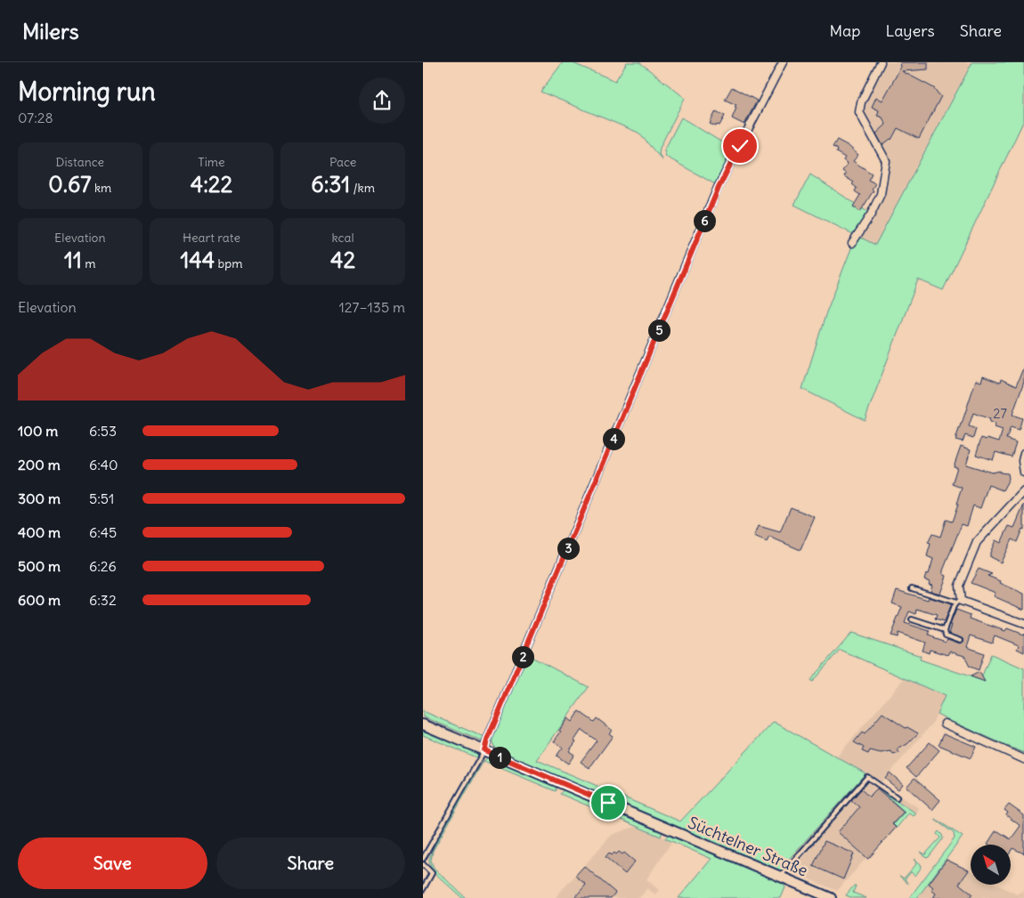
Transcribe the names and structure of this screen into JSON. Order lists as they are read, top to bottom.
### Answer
{
  "streets": {
    "main road": ["Süchtelner Straße"]
  },
  "house_numbers": ["27"],
  "north": "top left",
  "page": {
    "header": "Milers",
    "nav": ["Map", "Layers", "Share"],
    "heading": ["Morning run", "07:28"],
    "stats": [
      ["Distance", "0.67 km"],
      ["Time", "4:22"],
      ["Pace", "6:31 /km"],
      ["Elevation", "11 m"],
      ["Heart rate", "144 bpm"],
      ["kcal", "42"]
    ],
    "pins": [
      "6",
      "5",
      "4",
      "3",
      "2",
      "1"
    ],
    "chart": ["Elevation", "127–135 m"],
    "list": [
      {
        "name": "100 m",
        "note": "6:53"
      },
      {
        "name": "200 m",
        "note": "6:40"
      },
      {
        "name": "300 m",
        "note": "5:51"
      },
      {
        "name": "400 m",
        "note": "6:45"
      },
      {
        "name": "500 m",
        "note": "6:26"
      },
      {
        "name": "600 m",
        "note": "6:32"
      }
    ],
    "buttons": ["Save", "Share"]
  }
}
